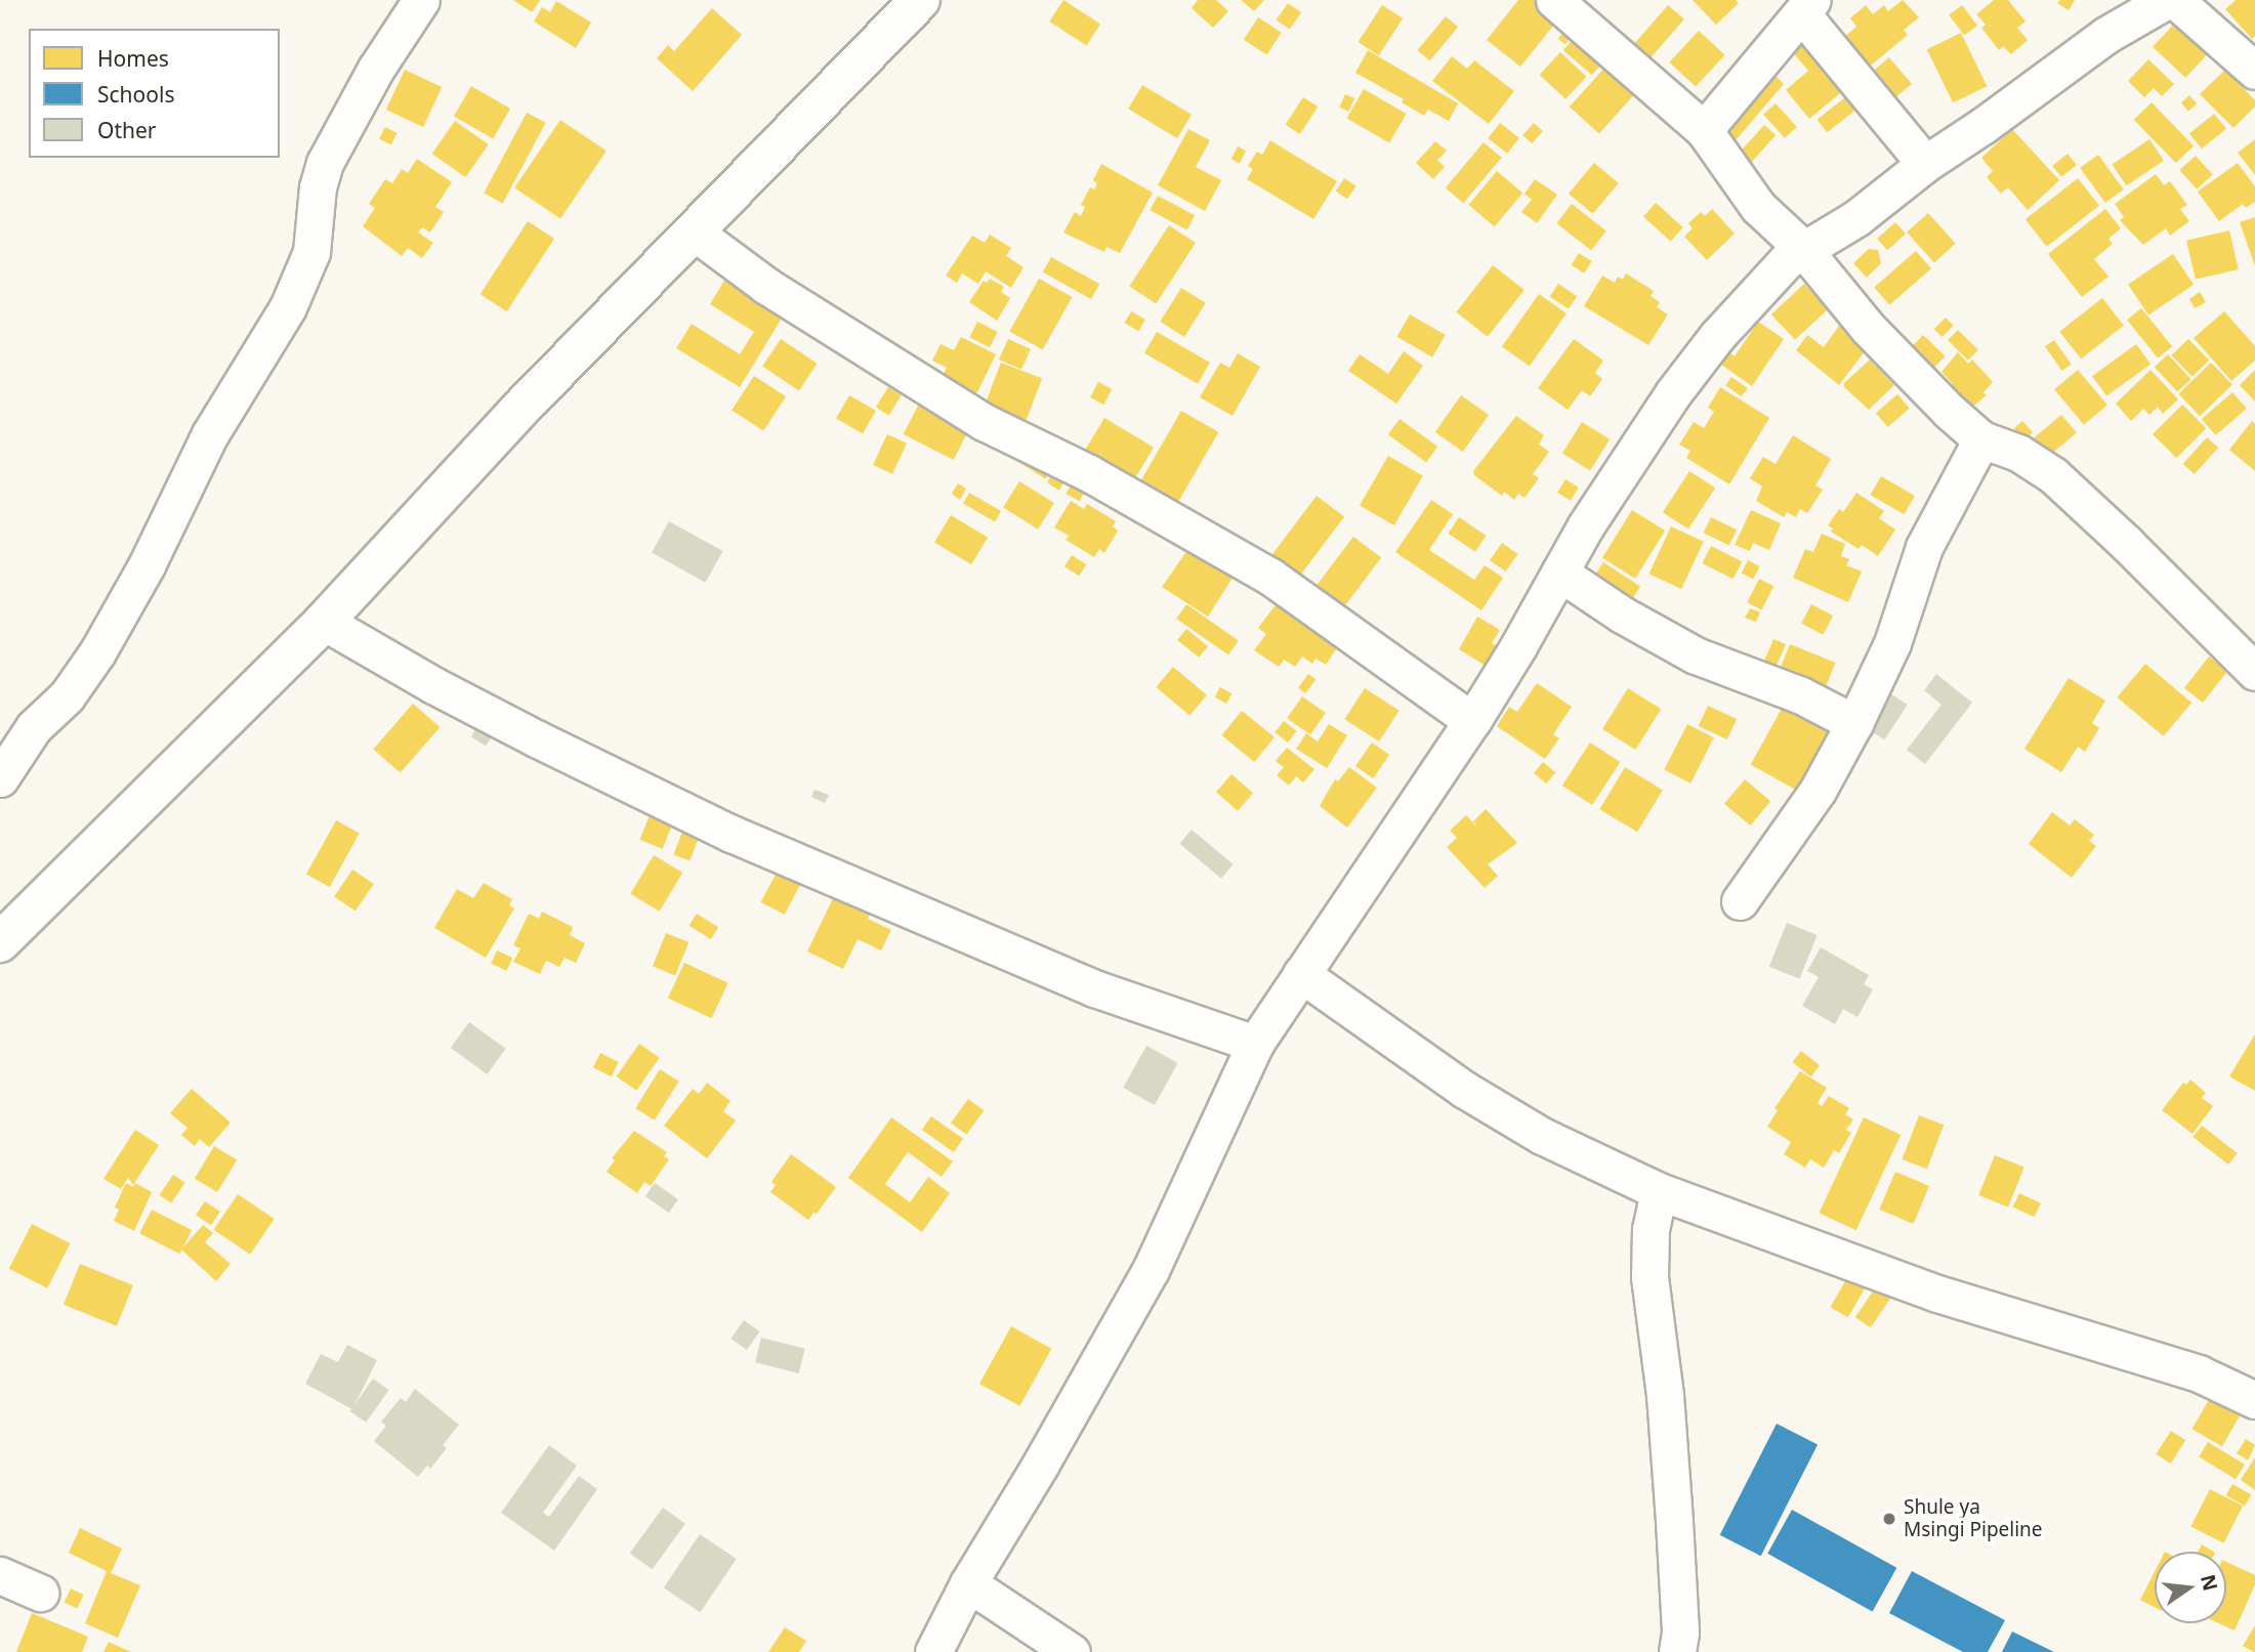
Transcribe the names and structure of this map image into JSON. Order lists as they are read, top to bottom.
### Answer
{
  "places": ["Shule ya Msingi Pipeline"],
  "legend": ["Homes", "Schools", "Other"],
  "north": "right"
}
